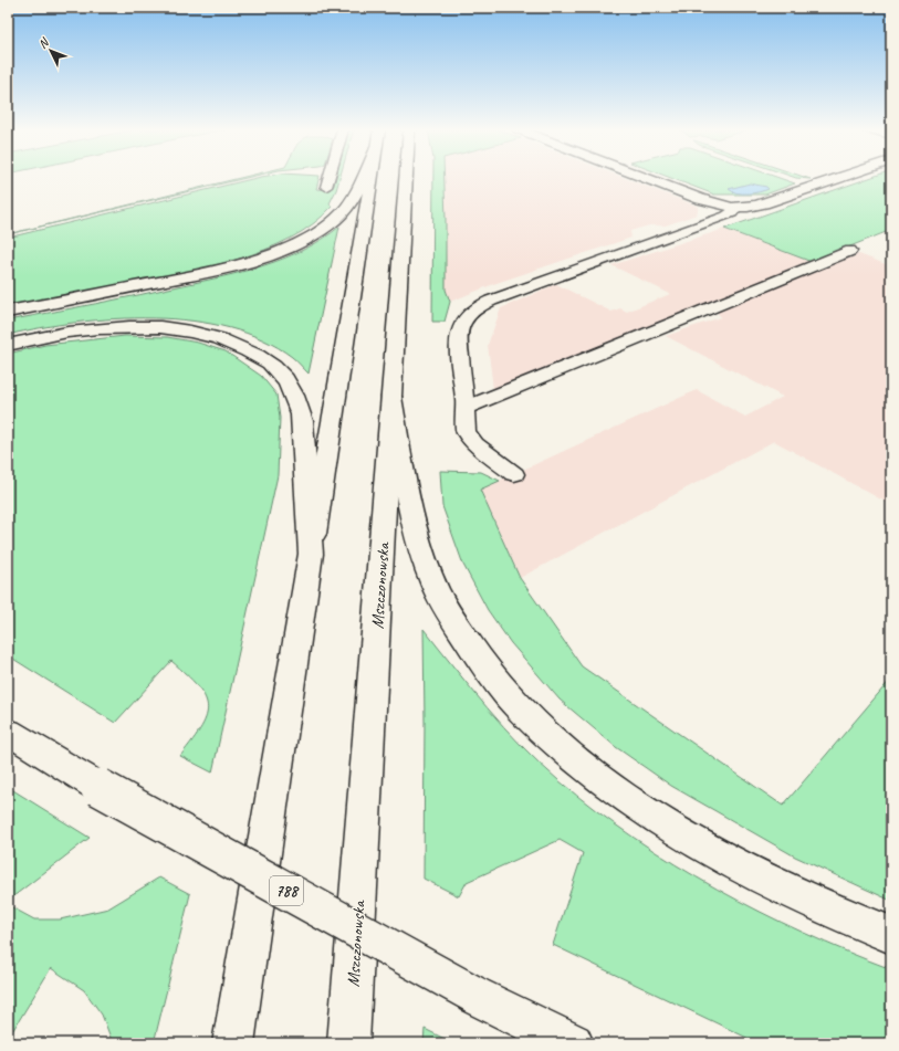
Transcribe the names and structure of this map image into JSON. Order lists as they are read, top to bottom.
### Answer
{
  "streets": {
    "main road": ["Mszczonowska", "788"]
  },
  "north": "top left"
}
